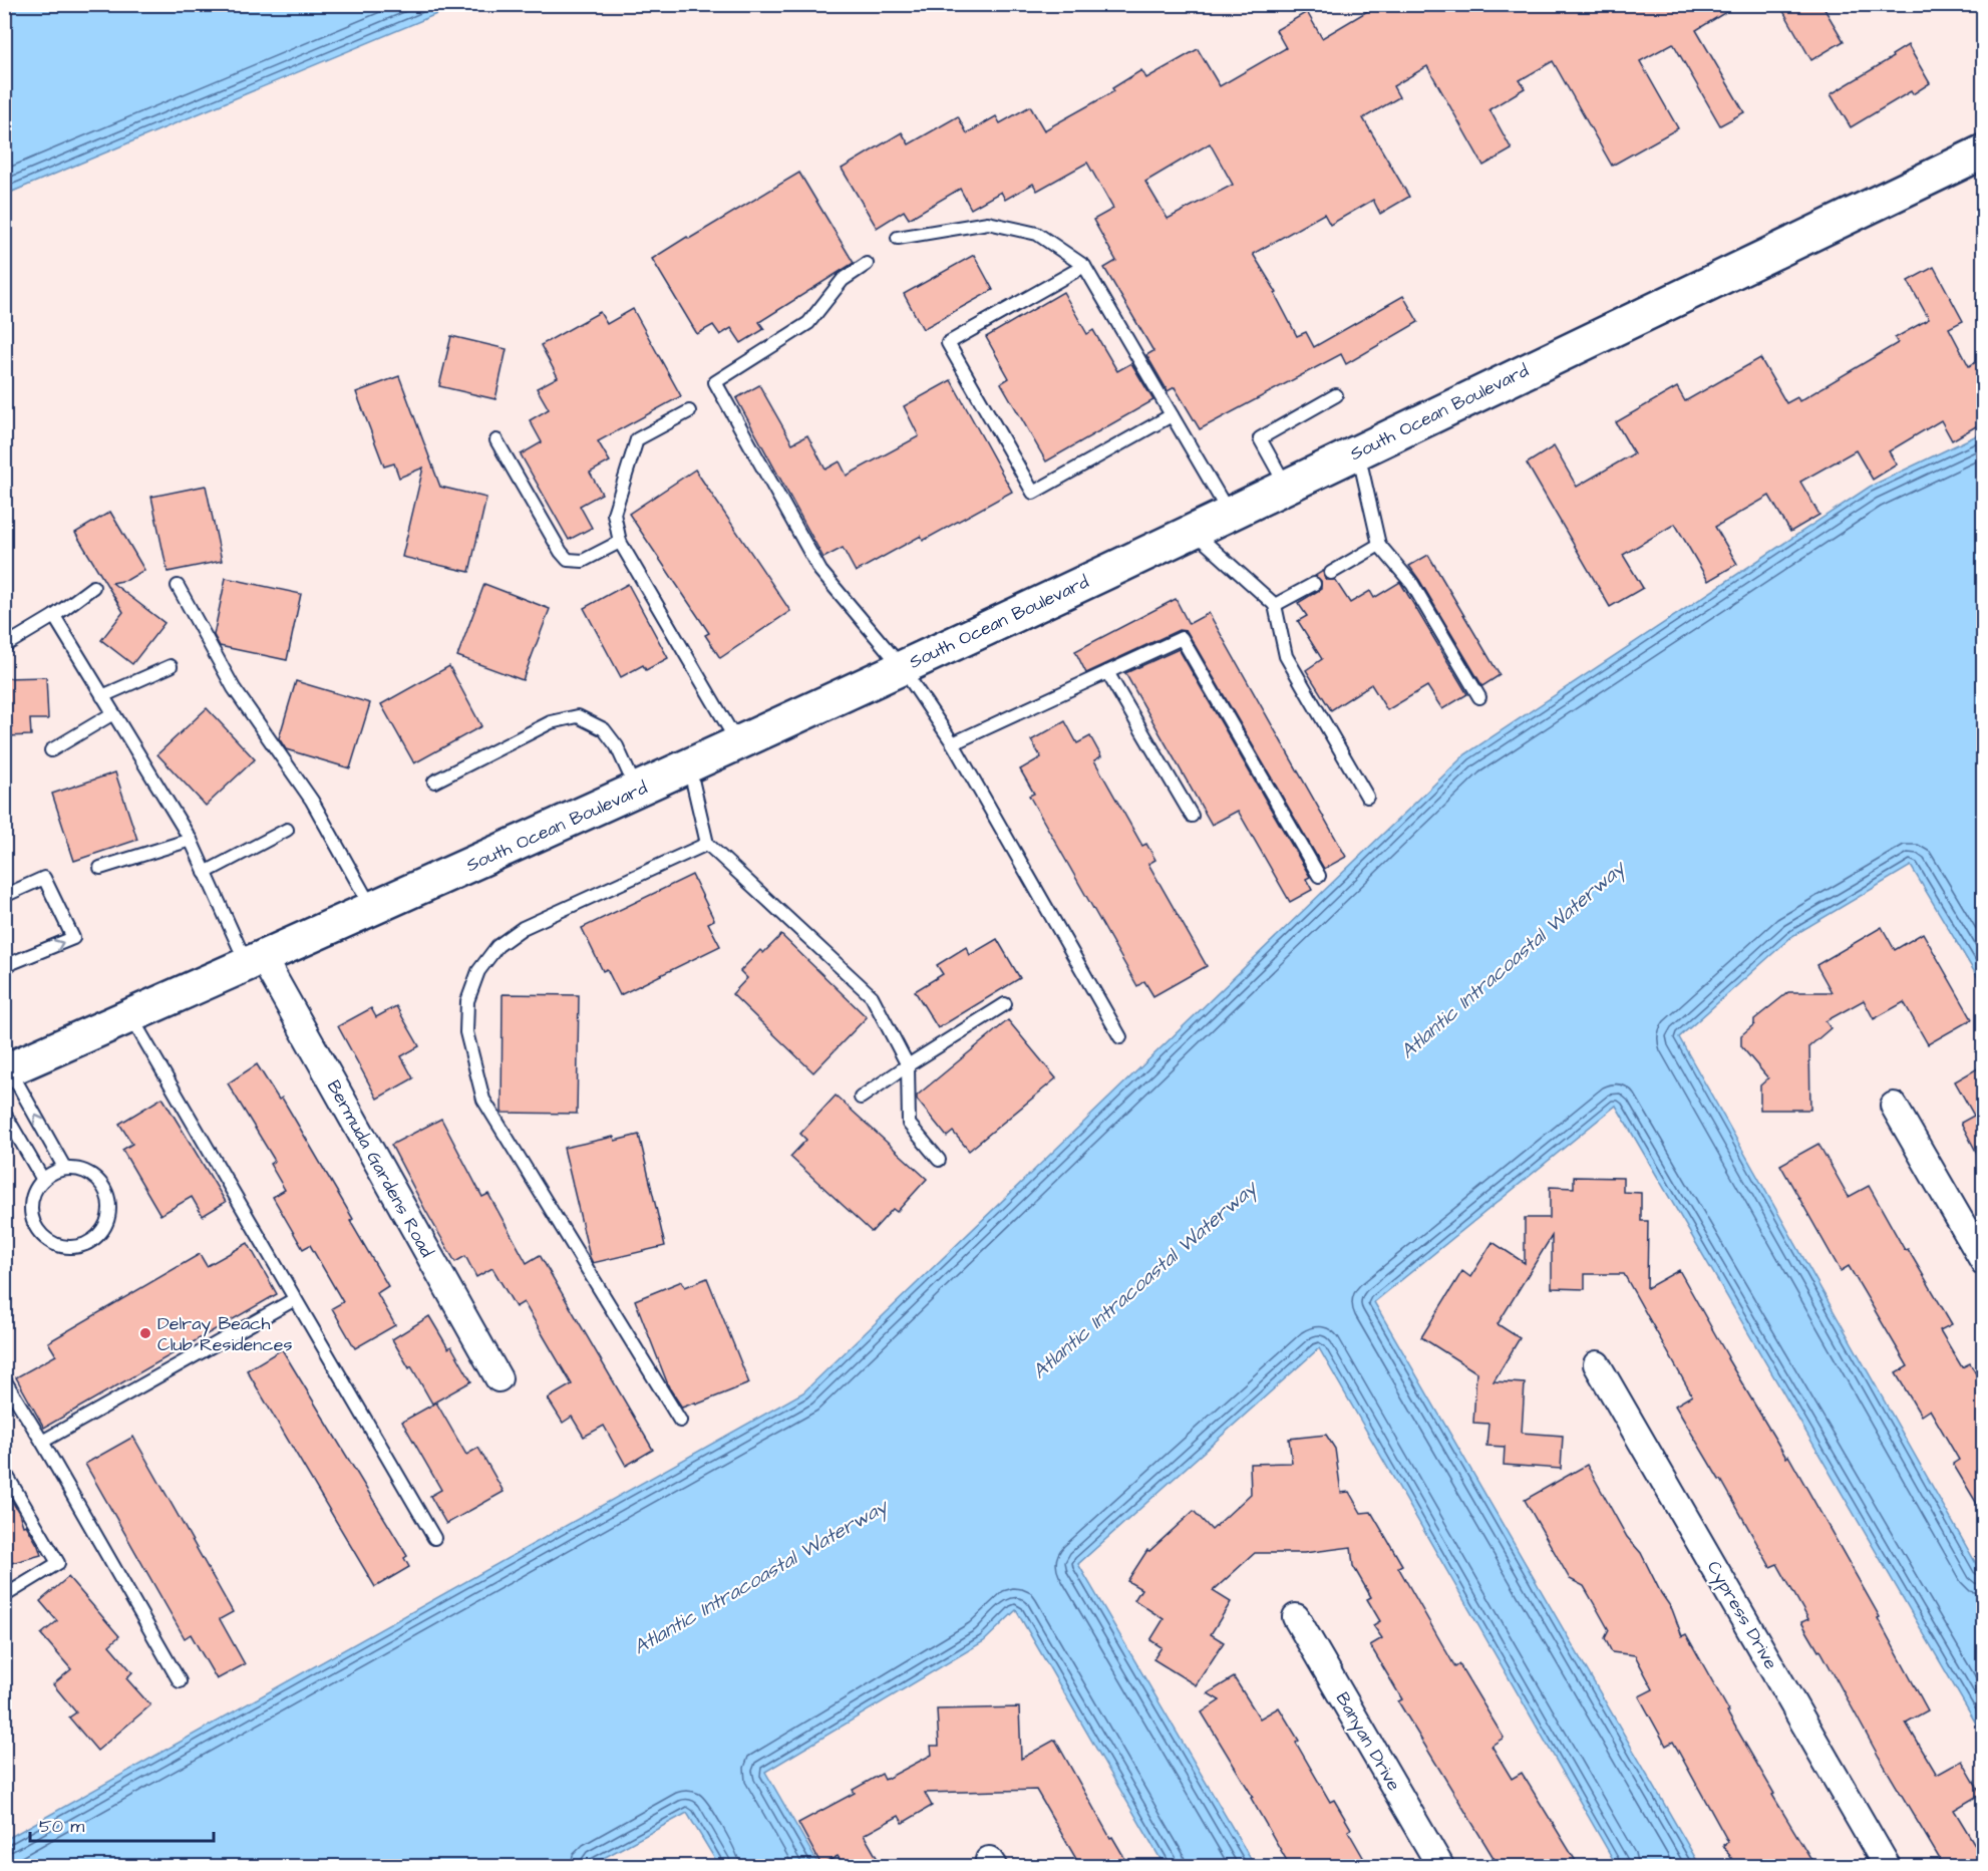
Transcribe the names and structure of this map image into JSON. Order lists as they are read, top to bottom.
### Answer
{
  "streets": {
    "main road": ["South Ocean Boulevard"],
    "street": ["Bermuda Gardens Road", "Cypress Drive", "Banyan Drive"]
  },
  "crossings": [
    ["South Ocean Boulevard", "Bermuda Gardens Road"]
  ],
  "water": ["Atlantic Intracoastal Waterway"],
  "places": ["Delray Beach Club Residences"],
  "scale_bar": "50 m"
}
